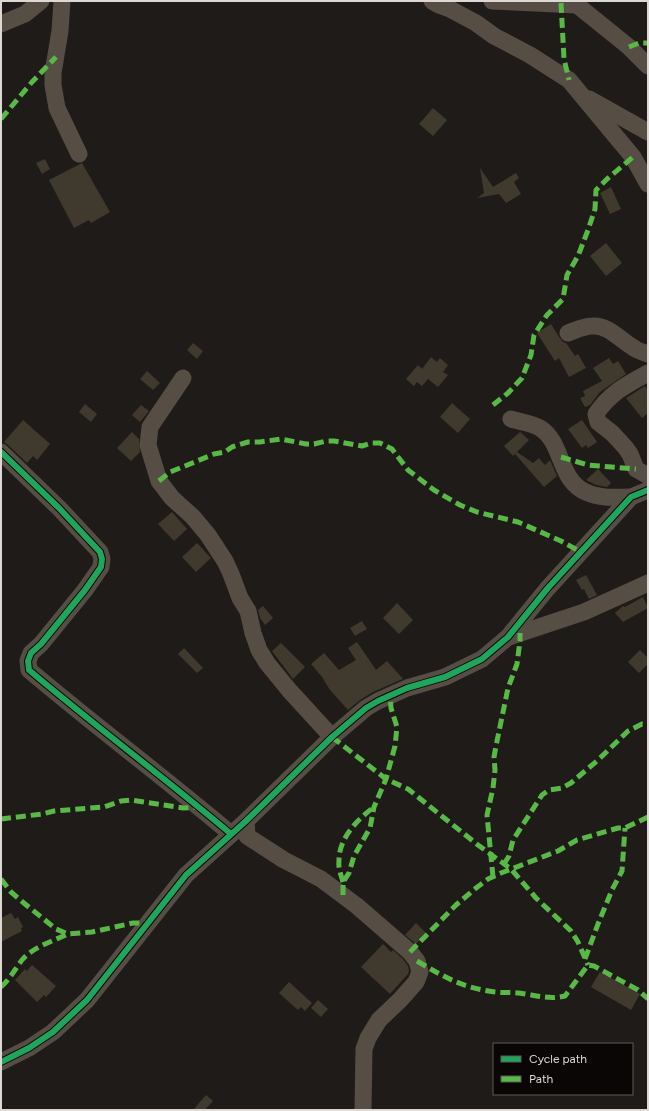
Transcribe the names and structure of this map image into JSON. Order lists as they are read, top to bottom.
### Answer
{
  "legend": ["Cycle path", "Path"]
}
